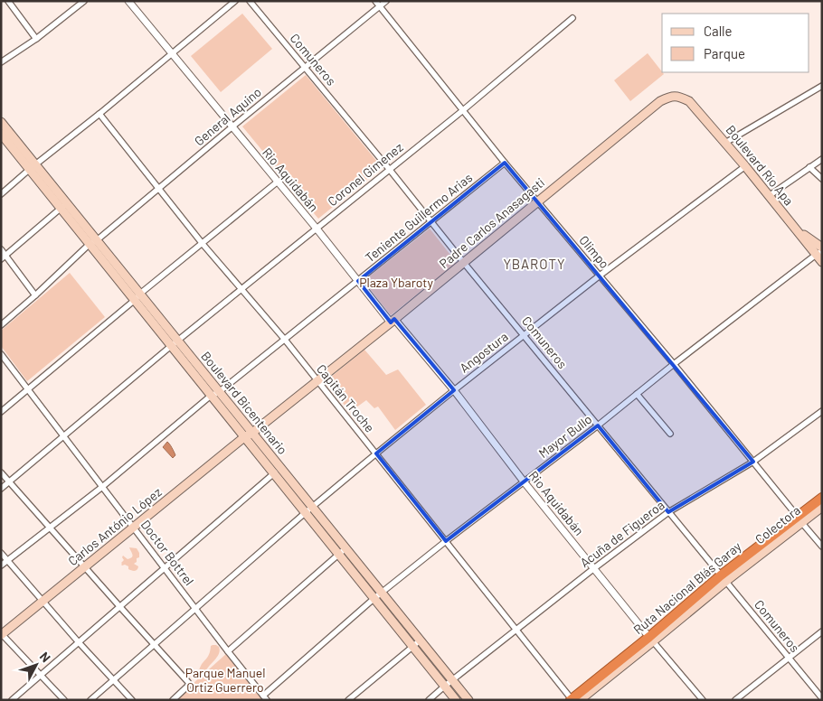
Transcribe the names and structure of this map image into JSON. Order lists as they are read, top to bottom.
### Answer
{
  "streets": {
    "highway": ["Ruta Nacional Blás Garay"],
    "main road": [
      "Boulevard Río Apa",
      "Padre Carlos Anasagasti",
      "Boulevard Bicentenario",
      "Colectora",
      "Carlos António López"
    ],
    "street": [
      "Comuneros",
      "General Aquino",
      "Coronel Gimenez",
      "Rio Aquidabán",
      "Teniente Guillermo Arias",
      "Olimpo",
      "Angostura",
      "Capitán Troche",
      "Mayor Bullo",
      "Acuña de Figueroa",
      "Doctor Bottrel"
    ]
  },
  "crossings": [
    ["Comuneros", "General Aquino"],
    ["Comuneros", "Coronel Gimenez"],
    ["Comuneros", "Teniente Guillermo Arias"],
    ["Comuneros", "Padre Carlos Anasagasti"],
    ["Comuneros", "Angostura"],
    ["Comuneros", "Mayor Bullo"],
    ["Comuneros", "Acuña de Figueroa"],
    ["Comuneros", "Ruta Nacional Blás Garay"],
    ["General Aquino", "Rio Aquidabán"],
    ["General Aquino", "Olimpo"],
    ["General Aquino", "Capitán Troche"],
    ["General Aquino", "Boulevard Bicentenario"],
    ["Boulevard Río Apa", "Padre Carlos Anasagasti"],
    ["Boulevard Río Apa", "Angostura"],
    ["Boulevard Río Apa", "Mayor Bullo"],
    ["Coronel Gimenez", "Rio Aquidabán"],
    ["Coronel Gimenez", "Olimpo"],
    ["Coronel Gimenez", "Capitán Troche"],
    ["Coronel Gimenez", "Boulevard Bicentenario"],
    ["Coronel Gimenez", "Doctor Bottrel"],
    ["Rio Aquidabán", "Teniente Guillermo Arias"],
    ["Rio Aquidabán", "Padre Carlos Anasagasti"],
    ["Rio Aquidabán", "Angostura"],
    ["Rio Aquidabán", "Mayor Bullo"],
    ["Rio Aquidabán", "Acuña de Figueroa"],
    ["Rio Aquidabán", "Ruta Nacional Blás Garay"],
    ["Teniente Guillermo Arias", "Olimpo"],
    ["Teniente Guillermo Arias", "Capitán Troche"],
    ["Teniente Guillermo Arias", "Boulevard Bicentenario"],
    ["Teniente Guillermo Arias", "Doctor Bottrel"],
    ["Padre Carlos Anasagasti", "Olimpo"],
    ["Padre Carlos Anasagasti", "Capitán Troche"],
    ["Padre Carlos Anasagasti", "Boulevard Bicentenario"],
    ["Padre Carlos Anasagasti", "Carlos António López"],
    ["Olimpo", "Angostura"],
    ["Olimpo", "Mayor Bullo"],
    ["Olimpo", "Colectora"],
    ["Olimpo", "Acuña de Figueroa"],
    ["Olimpo", "Ruta Nacional Blás Garay"],
    ["Angostura", "Capitán Troche"],
    ["Angostura", "Boulevard Bicentenario"],
    ["Angostura", "Doctor Bottrel"],
    ["Capitán Troche", "Mayor Bullo"],
    ["Capitán Troche", "Acuña de Figueroa"],
    ["Capitán Troche", "Ruta Nacional Blás Garay"],
    ["Boulevard Bicentenario", "Mayor Bullo"],
    ["Boulevard Bicentenario", "Carlos António López"],
    ["Boulevard Bicentenario", "Acuña de Figueroa"],
    ["Mayor Bullo", "Doctor Bottrel"],
    ["Colectora", "Ruta Nacional Blás Garay"],
    ["Carlos António López", "Doctor Bottrel"]
  ],
  "districts": ["YBAROTY"],
  "parks": ["Plaza Ybaroty", "Parque Manuel Ortiz Guerrero"],
  "legend": ["Calle", "Parque"],
  "north": "top right"
}
